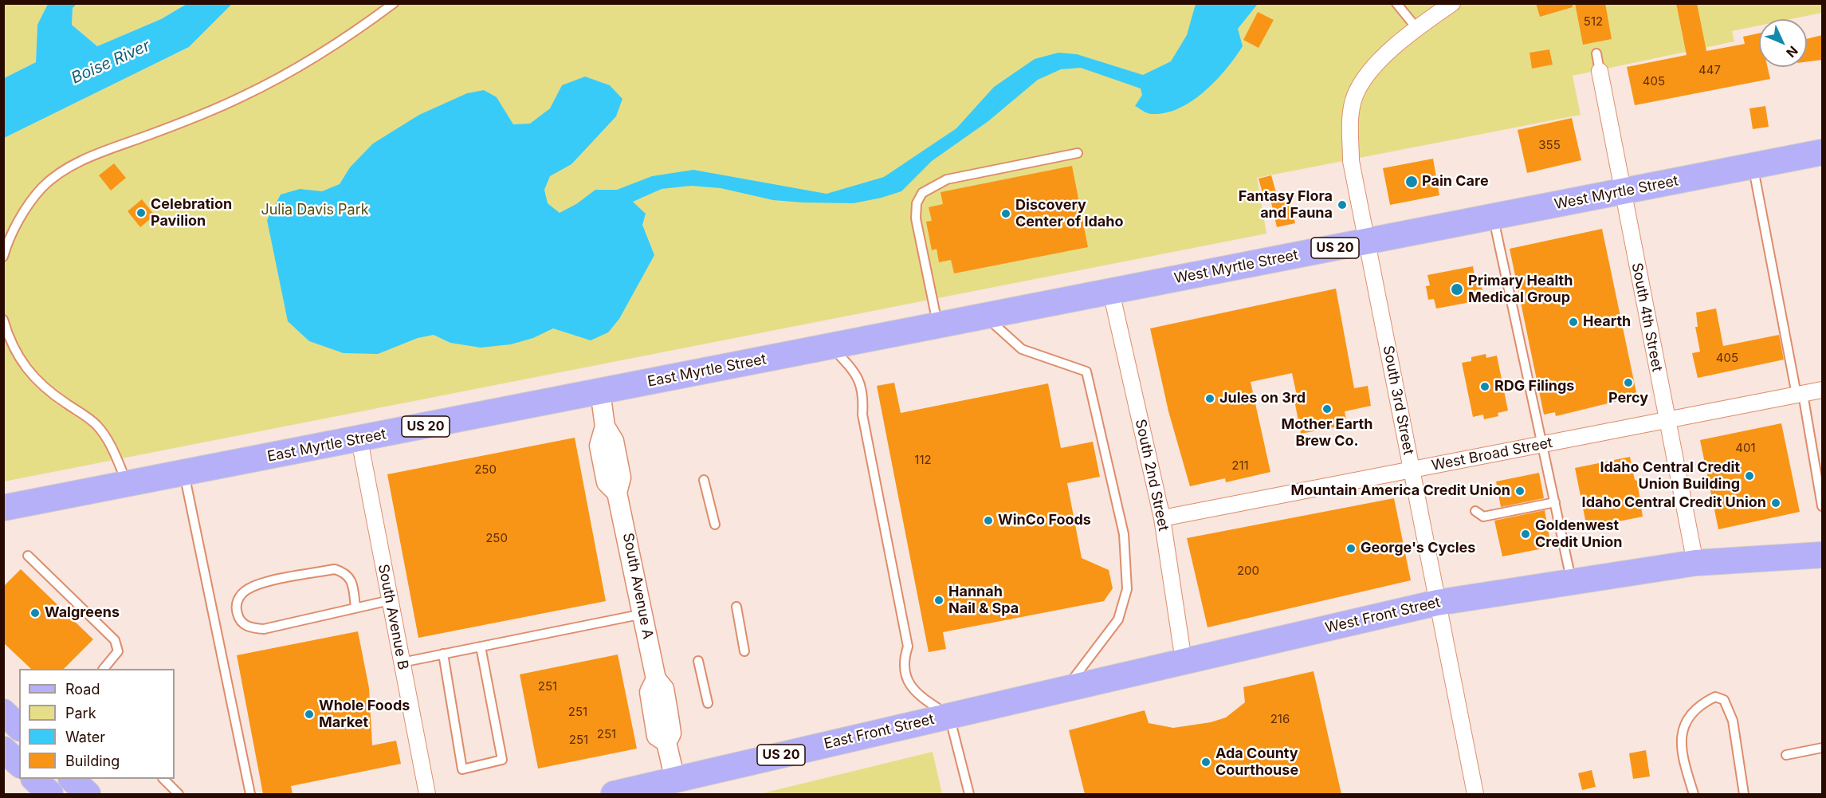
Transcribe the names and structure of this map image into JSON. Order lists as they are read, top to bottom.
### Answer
{
  "streets": {
    "main road": [
      "West Myrtle Street",
      "US 20",
      "East Myrtle Street",
      "West Front Street",
      "East Front Street"
    ],
    "street": [
      "South 4th Street",
      "South 3rd Street",
      "West Broad Street",
      "South 2nd Street",
      "South Avenue A",
      "South Avenue B"
    ]
  },
  "crossings": [
    ["West Myrtle Street", "South 4th Street"],
    ["West Myrtle Street", "East Myrtle Street"],
    ["West Myrtle Street", "South 3rd Street"],
    ["West Myrtle Street", "South 2nd Street"],
    ["South 4th Street", "West Broad Street"],
    ["South 4th Street", "West Front Street"],
    ["East Myrtle Street", "South Avenue A"],
    ["East Myrtle Street", "South Avenue B"],
    ["South 3rd Street", "West Broad Street"],
    ["South 3rd Street", "West Front Street"],
    ["West Broad Street", "South 2nd Street"],
    ["South 2nd Street", "West Front Street"],
    ["South Avenue A", "East Front Street"],
    ["West Front Street", "East Front Street"]
  ],
  "water": ["Boise River"],
  "parks": ["Julia Davis Park"],
  "places": [
    "Pain Care",
    "Fantasy Flora and Fauna",
    "Celebration Pavilion",
    "Discovery Center of Idaho",
    "Primary Health Medical Group",
    "Hearth",
    "Percy",
    "RDG Filings",
    "Jules on 3rd",
    "Mother Earth Brew Co.",
    "Idaho Central Credit Union Building",
    "Mountain America Credit Union",
    "Idaho Central Credit Union",
    "WinCo Foods",
    "Goldenwest Credit Union",
    "George's Cycles",
    "Hannah Nail & Spa",
    "Walgreens",
    "Whole Foods Market",
    "Ada County Courthouse"
  ],
  "house_numbers": [
    "512",
    "447",
    "405",
    "355",
    "405",
    "401",
    "112",
    "211",
    "250",
    "250",
    "200",
    "251",
    "251",
    "216",
    "251",
    "251"
  ],
  "legend": [
    "Road",
    "Park",
    "Water",
    "Building"
  ],
  "north": "bottom right"
}
